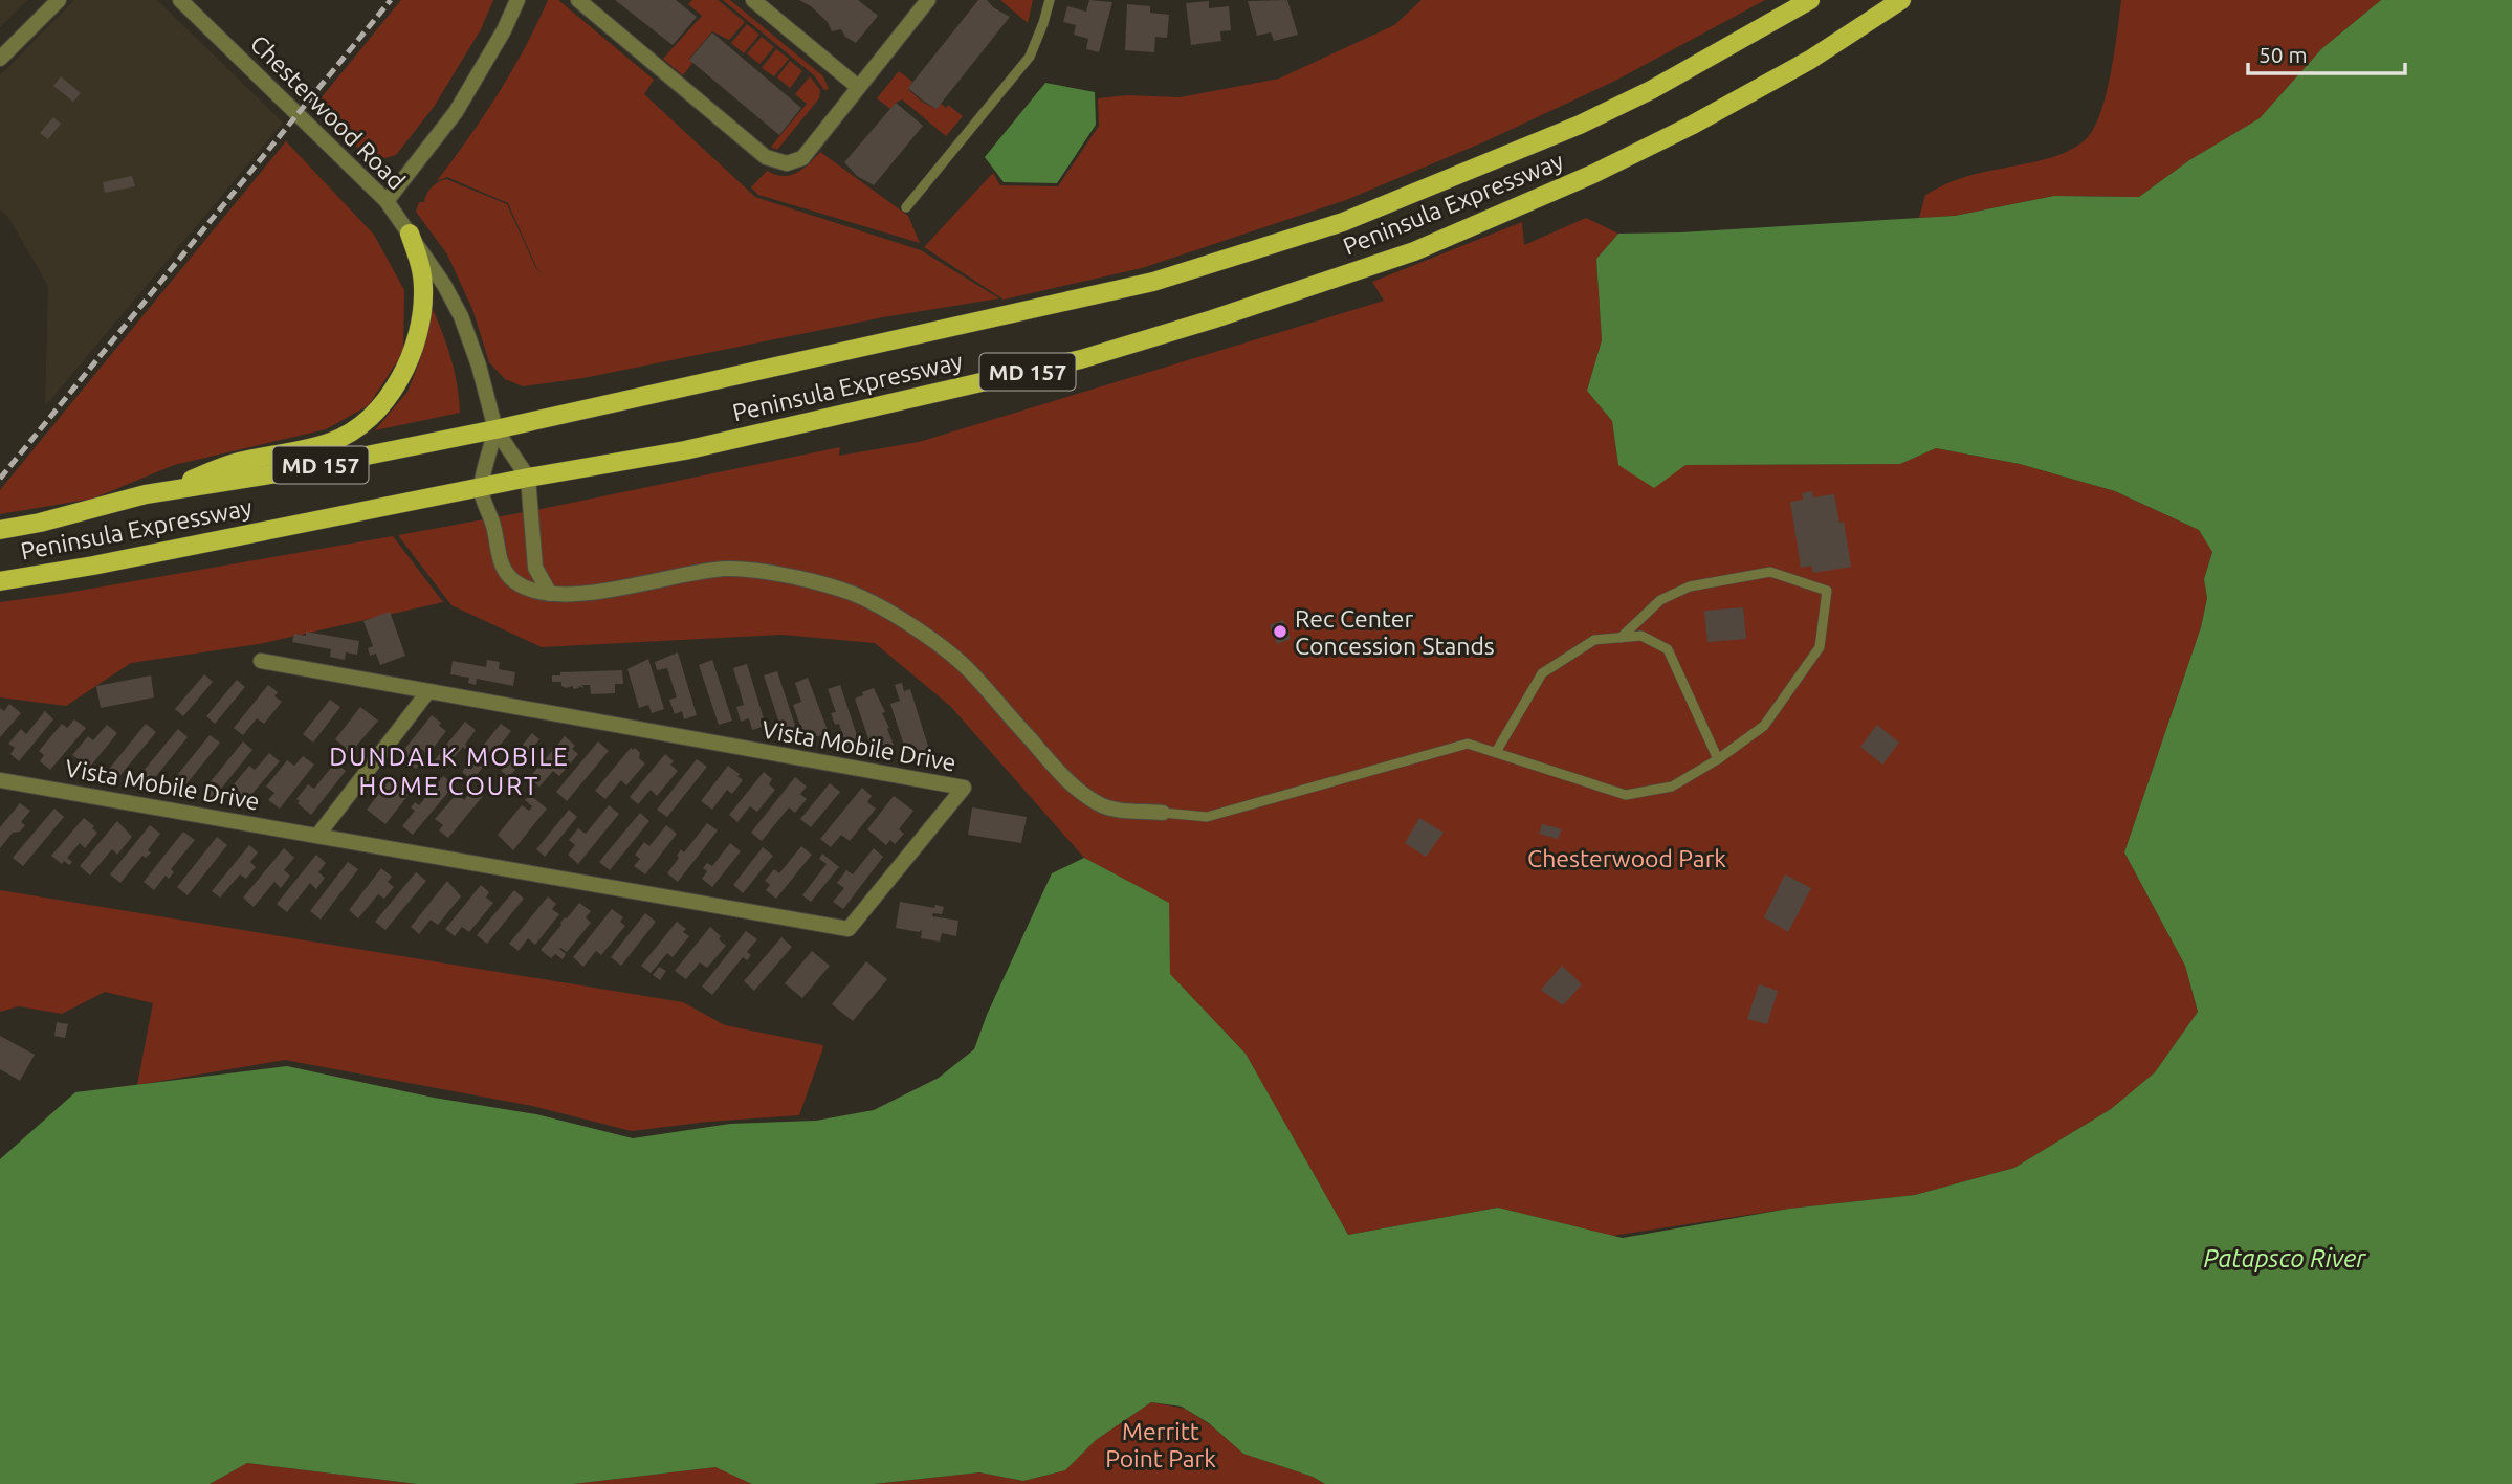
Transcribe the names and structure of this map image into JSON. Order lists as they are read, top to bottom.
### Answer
{
  "streets": {
    "main road": ["Peninsula Expressway", "MD 157"],
    "street": ["Chesterwood Road", "Vista Mobile Drive"]
  },
  "crossings": [
    ["Chesterwood Road", "Peninsula Expressway"]
  ],
  "districts": ["DUNDALK MOBILE HOME COURT"],
  "water": ["Patapsco River"],
  "parks": ["Chesterwood Park", "Merritt Point Park"],
  "places": ["Rec Center Concession Stands"],
  "scale_bar": "50 m"
}
